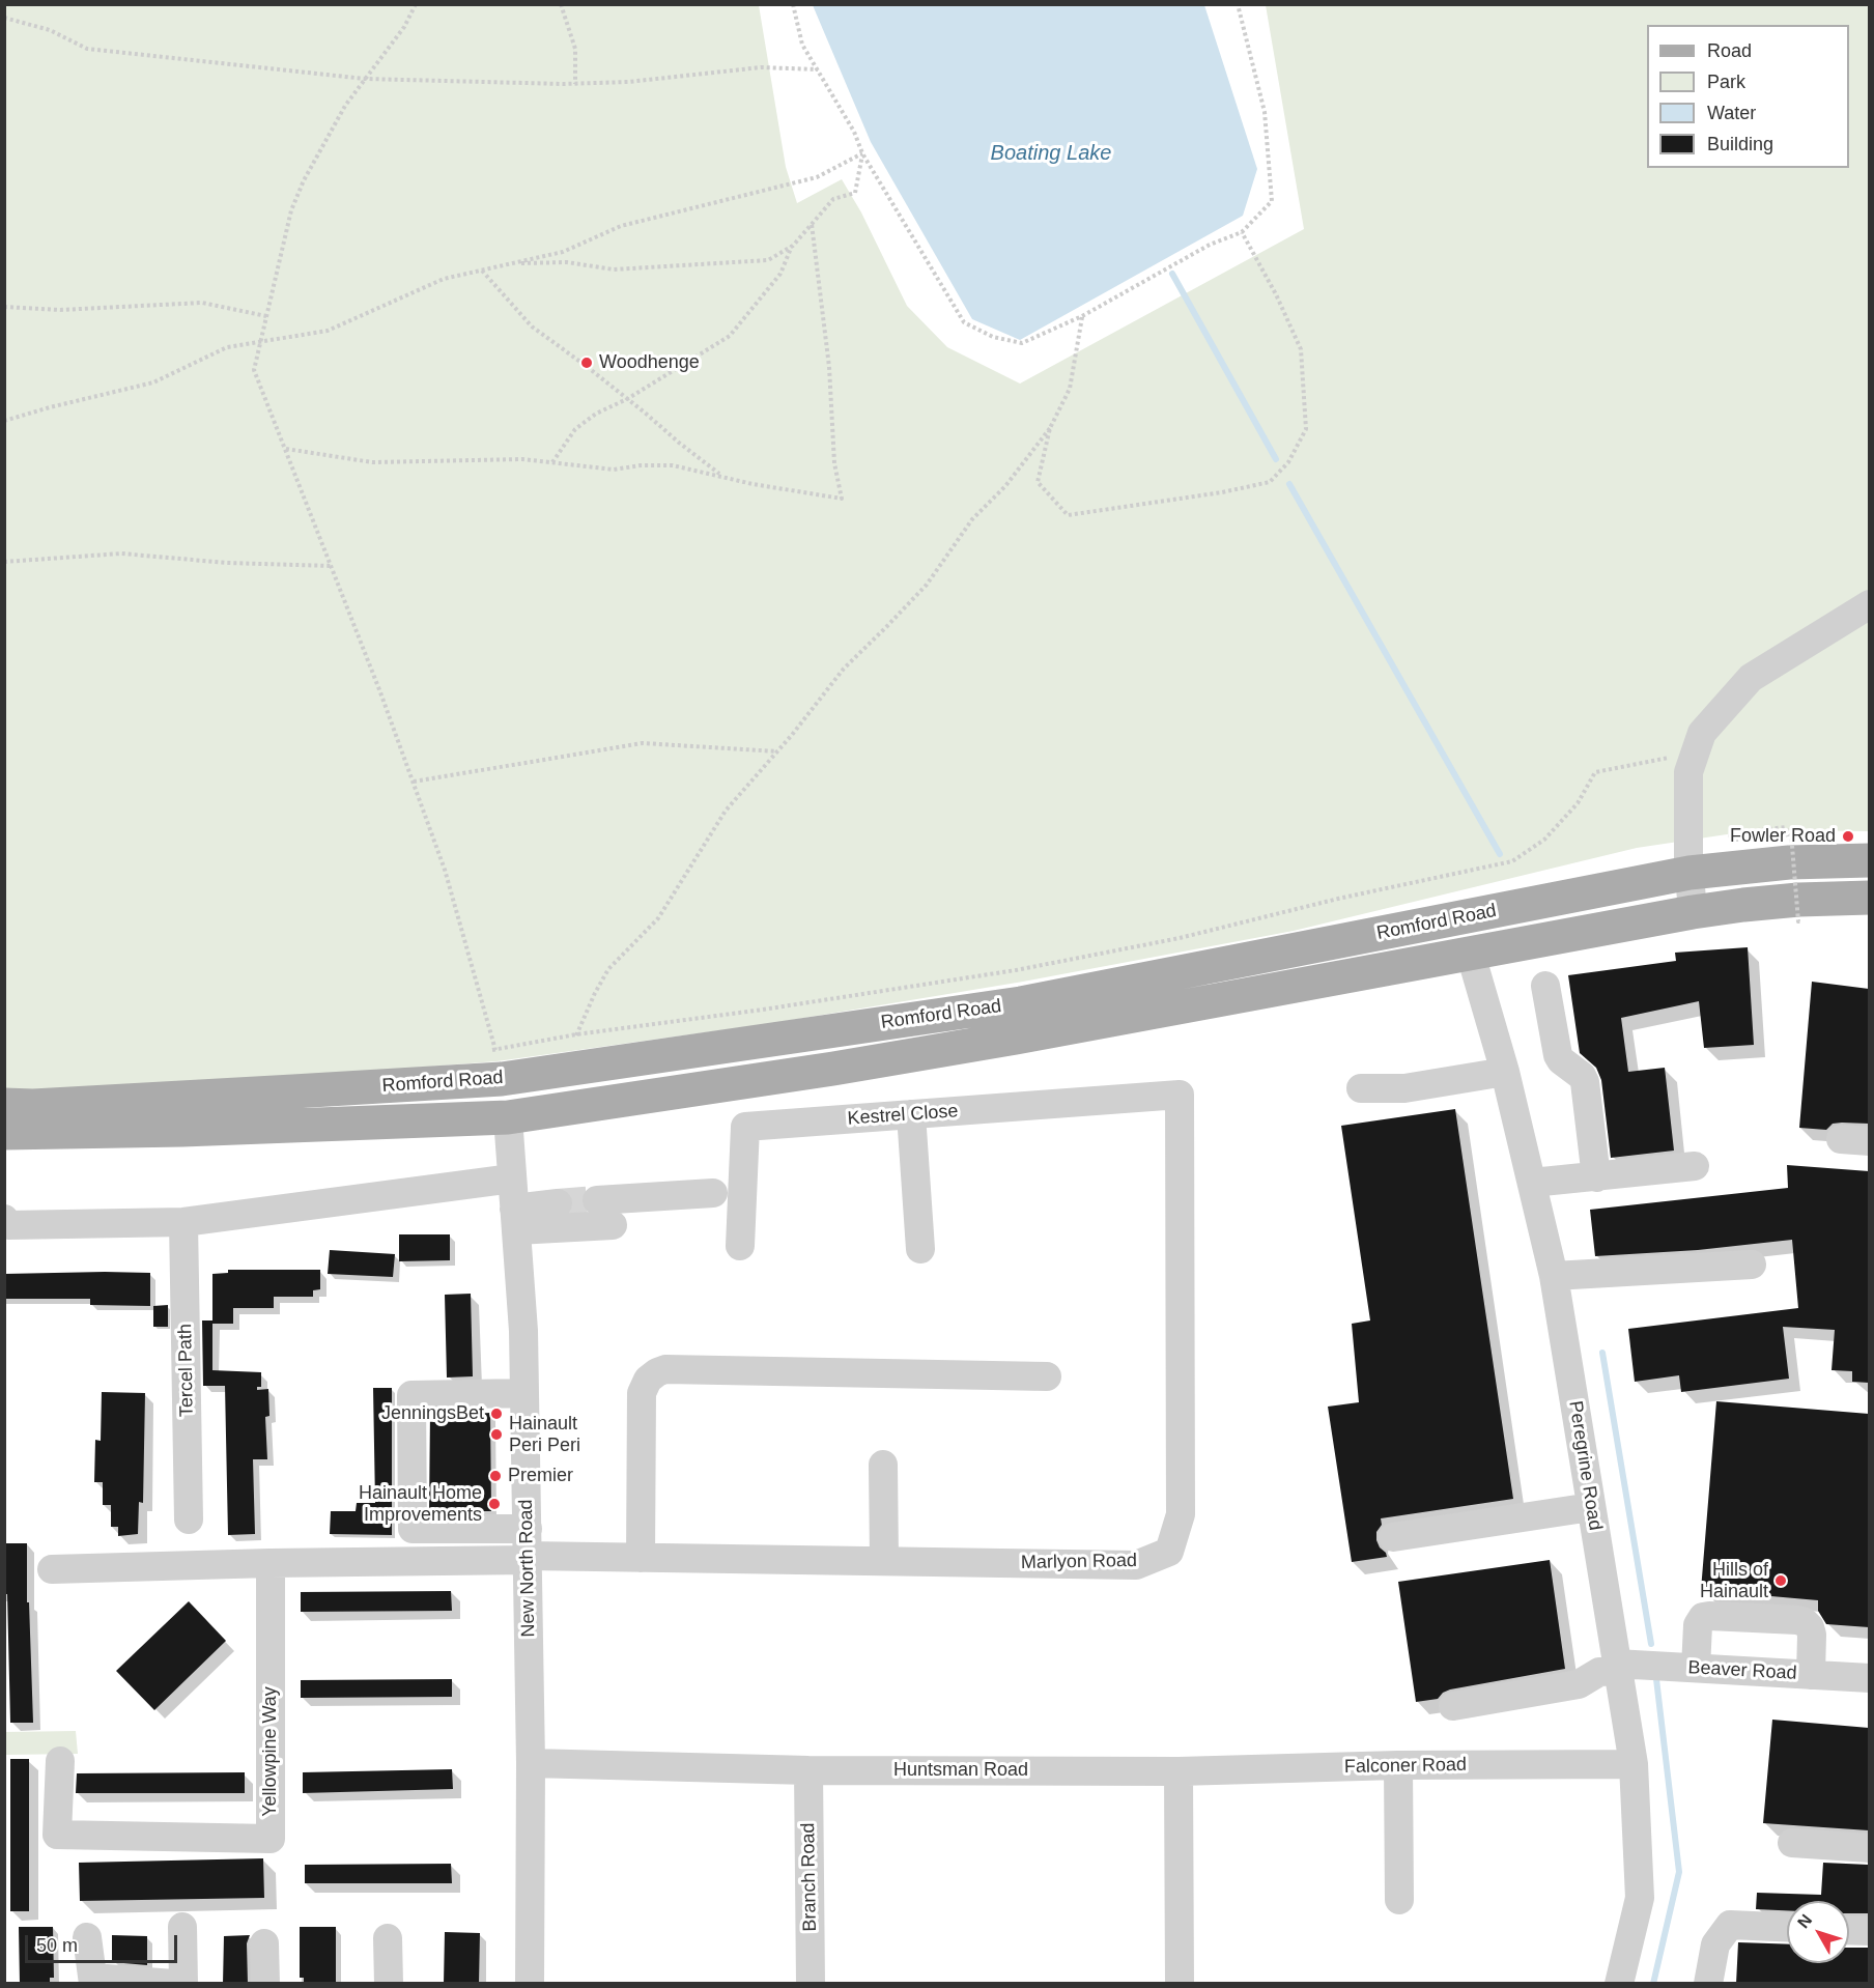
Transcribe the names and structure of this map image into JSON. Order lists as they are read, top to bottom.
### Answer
{
  "streets": {
    "main road": ["Romford Road"],
    "street": [
      "Kestrel Close",
      "Tercel Path",
      "Peregrine Road",
      "Marlyon Road",
      "New North Road",
      "Beaver Road",
      "Yellowpine Way",
      "Falconer Road",
      "Huntsman Road",
      "Branch Road"
    ]
  },
  "crossings": [
    ["Romford Road", "Peregrine Road"],
    ["Romford Road", "New North Road"],
    ["Kestrel Close", "Marlyon Road"],
    ["Peregrine Road", "Beaver Road"],
    ["Peregrine Road", "Falconer Road"],
    ["Marlyon Road", "New North Road"],
    ["New North Road", "Huntsman Road"],
    ["Falconer Road", "Huntsman Road"],
    ["Huntsman Road", "Branch Road"]
  ],
  "water": ["Boating Lake"],
  "places": [
    "Woodhenge",
    "Fowler Road",
    "JenningsBet",
    "Hainault Peri Peri",
    "Premier",
    "Hainault Home Improvements",
    "Hills of Hainault"
  ],
  "legend": [
    "Road",
    "Park",
    "Water",
    "Building"
  ],
  "scale_bar": "50 m",
  "north": "top left"
}
